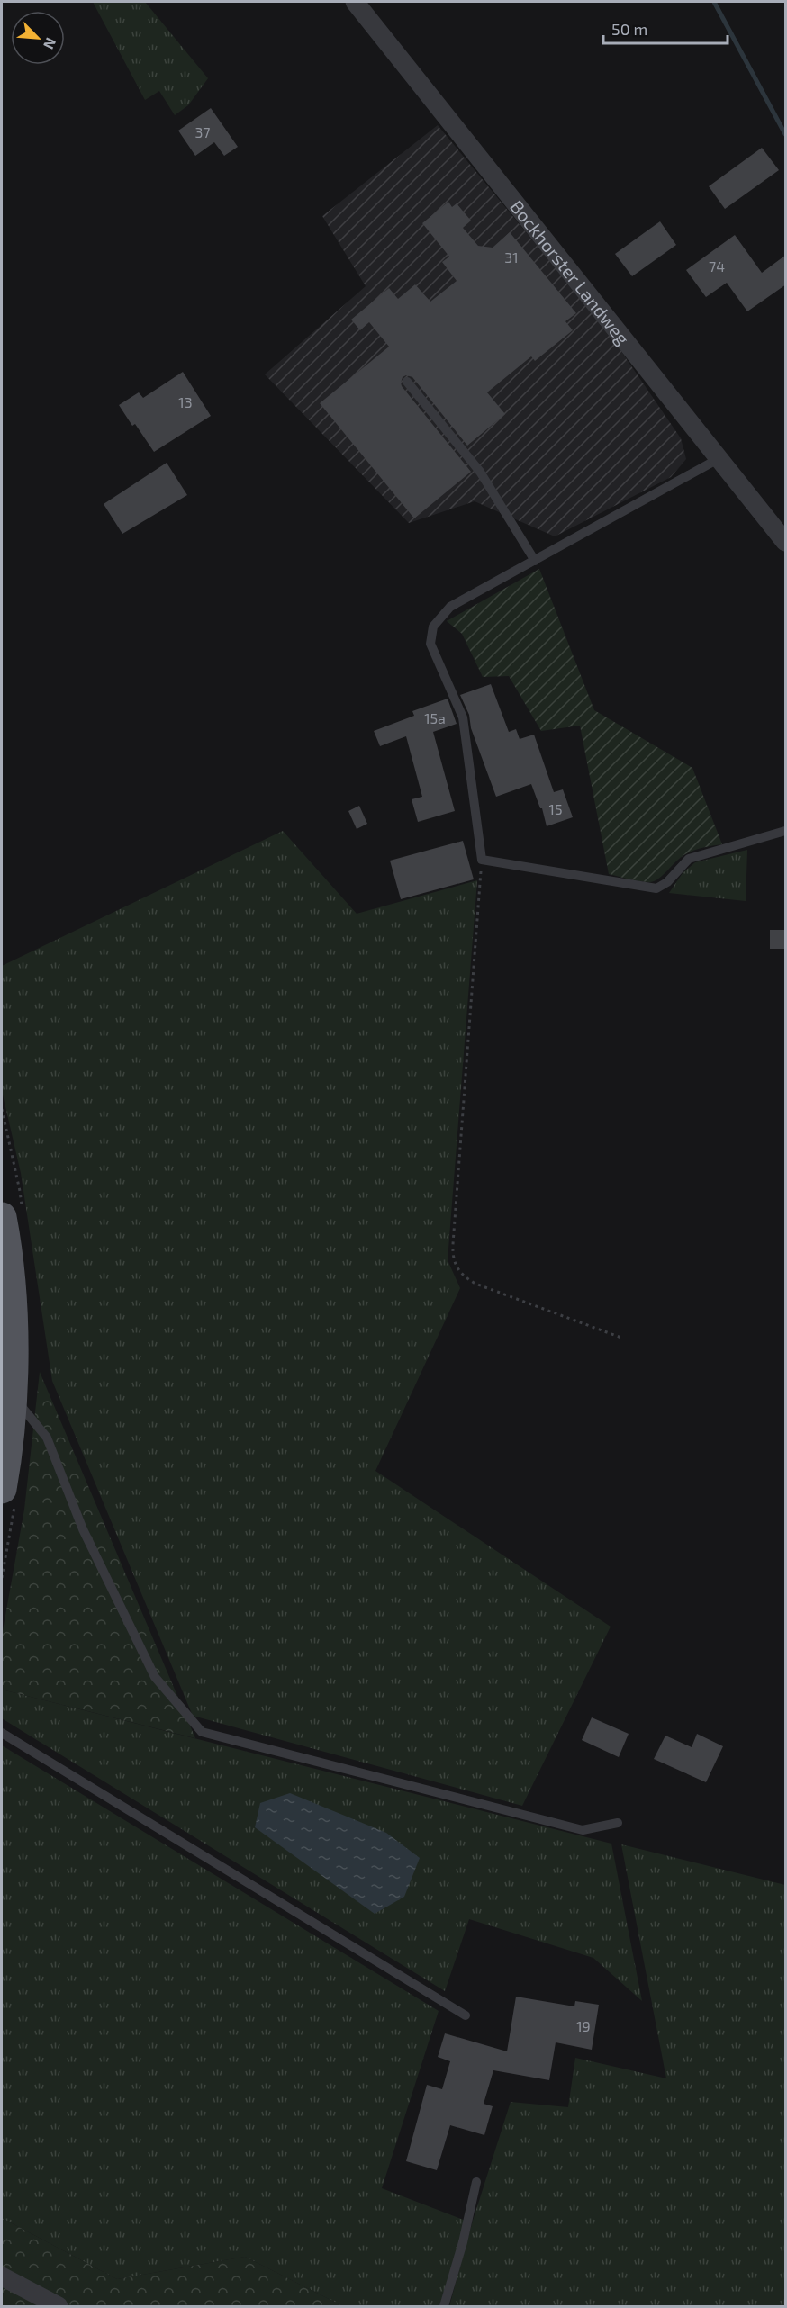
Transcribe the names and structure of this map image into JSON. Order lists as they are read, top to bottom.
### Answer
{
  "streets": {
    "street": ["Bockhorster Landweg"]
  },
  "house_numbers": [
    "37",
    "31",
    "74",
    "13",
    "15a",
    "15",
    "19"
  ],
  "scale_bar": "50 m",
  "north": "bottom right"
}
